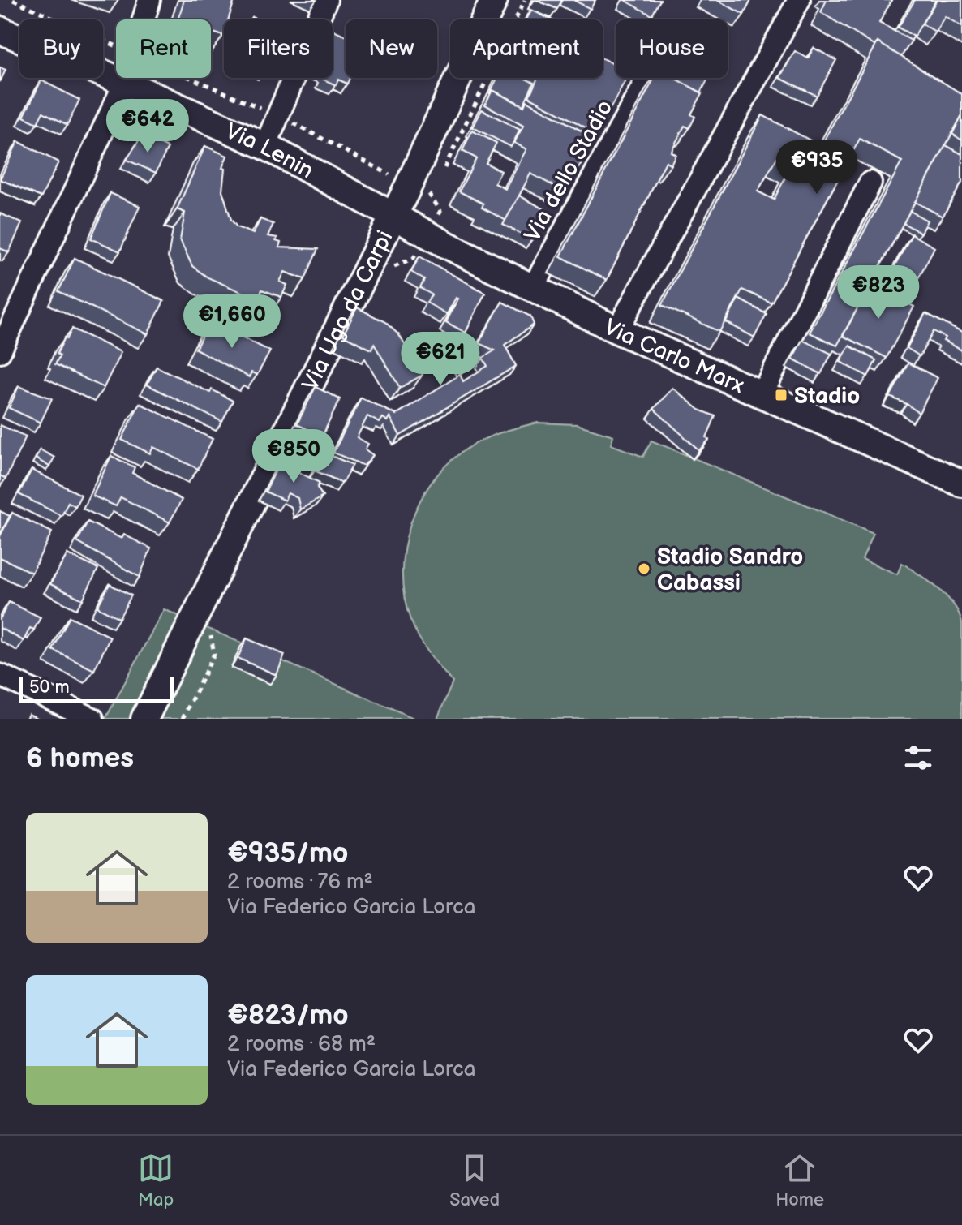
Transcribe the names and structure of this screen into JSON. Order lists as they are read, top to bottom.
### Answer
{
  "streets": {
    "street": [
      "Via Lenin",
      "Via dello Stadio",
      "Via Ugo da Carpi",
      "Via Carlo Marx"
    ]
  },
  "crossings": [
    ["Via Lenin", "Via Ugo da Carpi"],
    ["Via Lenin", "Via Carlo Marx"],
    ["Via dello Stadio", "Via Carlo Marx"],
    ["Via Ugo da Carpi", "Via Carlo Marx"]
  ],
  "places": {
    "transit": ["Stadio"],
    "other": ["Stadio Sandro Cabassi"]
  },
  "scale_bar": "50 m",
  "page": {
    "chip": [
      "Buy",
      "Rent",
      "Filters",
      "New",
      "Apartment",
      "House"
    ],
    "price": [
      "€642",
      "€935",
      "€823",
      "€1,660",
      "€621",
      "€850"
    ],
    "scale": "50 m",
    "heading": "6 homes",
    "list": [
      {
        "name": "€935/mo",
        "note": "2 rooms · 76 m² · Via Federico Garcia Lorca"
      },
      {
        "name": "€823/mo",
        "note": "2 rooms · 68 m² · Via Federico Garcia Lorca"
      }
    ],
    "tabs": ["Map", "Saved", "Home"]
  }
}
